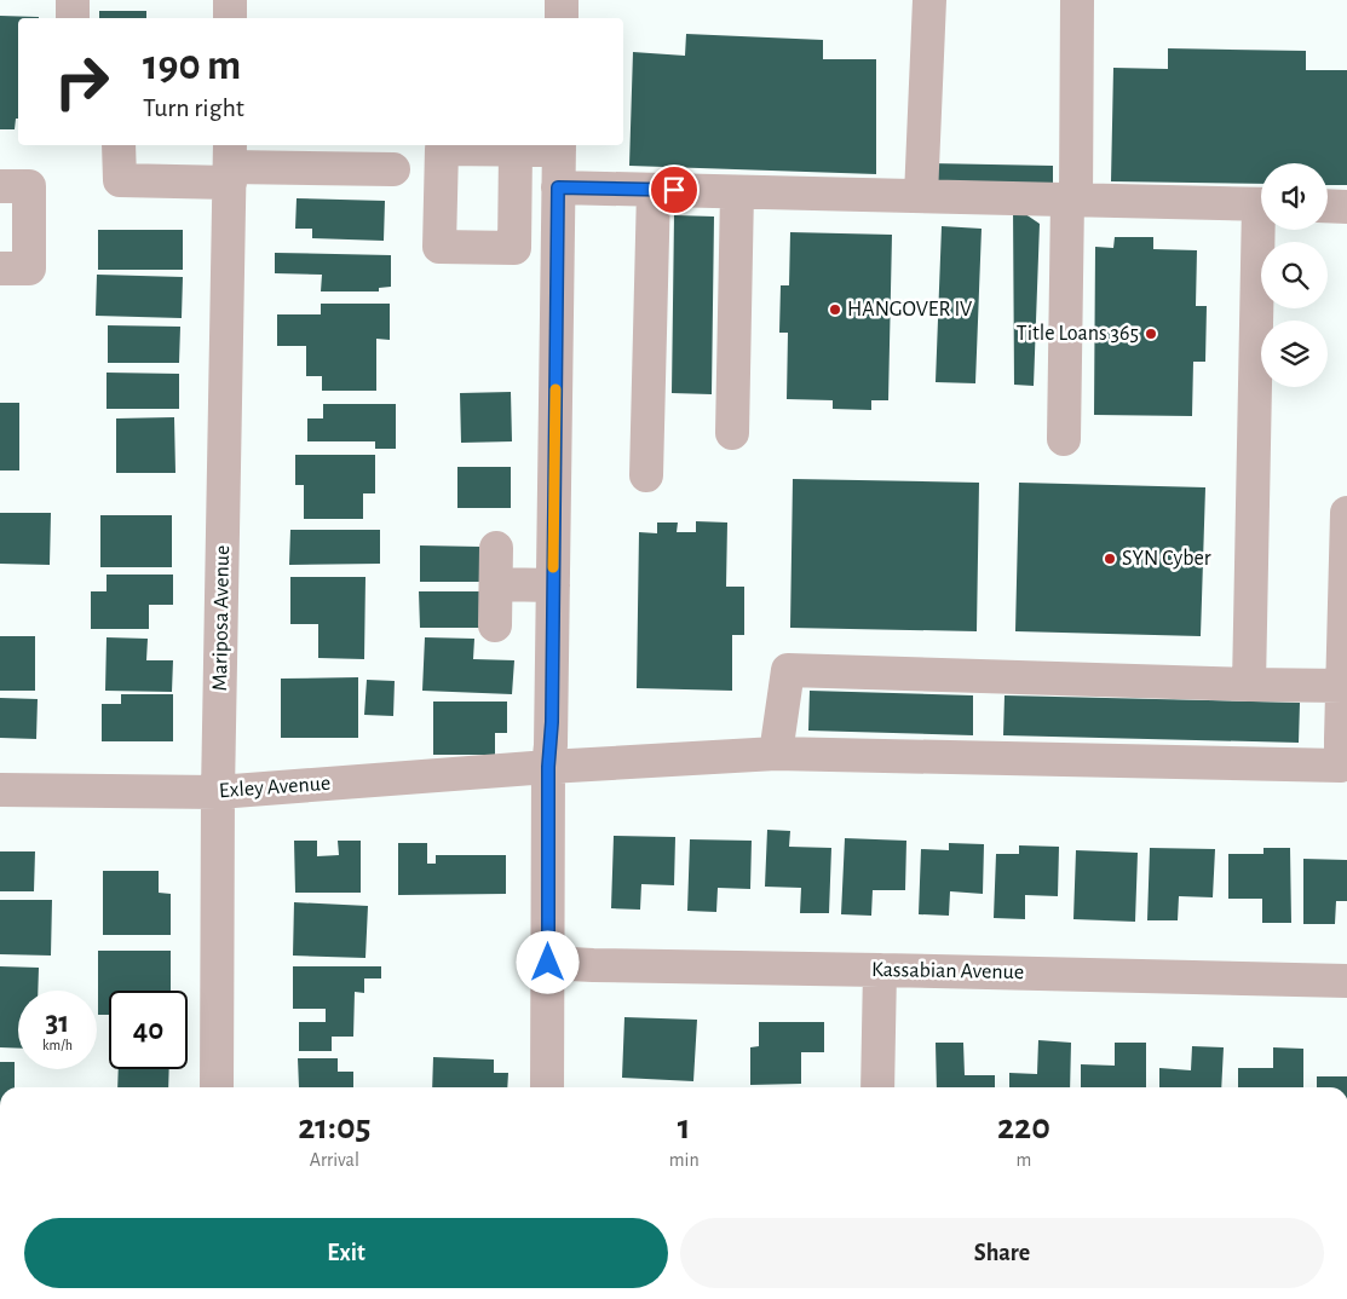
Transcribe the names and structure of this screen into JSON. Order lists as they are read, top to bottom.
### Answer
{
  "streets": {
    "street": ["Mariposa Avenue", "Exley Avenue", "Kassabian Avenue"]
  },
  "crossings": [
    ["Mariposa Avenue", "Exley Avenue"]
  ],
  "places": ["HANGOVER IV", "Title Loans 365", "SYN Cyber"],
  "page": {
    "turn": ["190 m", "Turn right"],
    "speed": "31 km/h",
    "limit": "40",
    "eta": [
      "21:05",
      "Arrival",
      "1",
      "min",
      "220",
      "m"
    ],
    "buttons": ["Exit", "Share"]
  }
}
